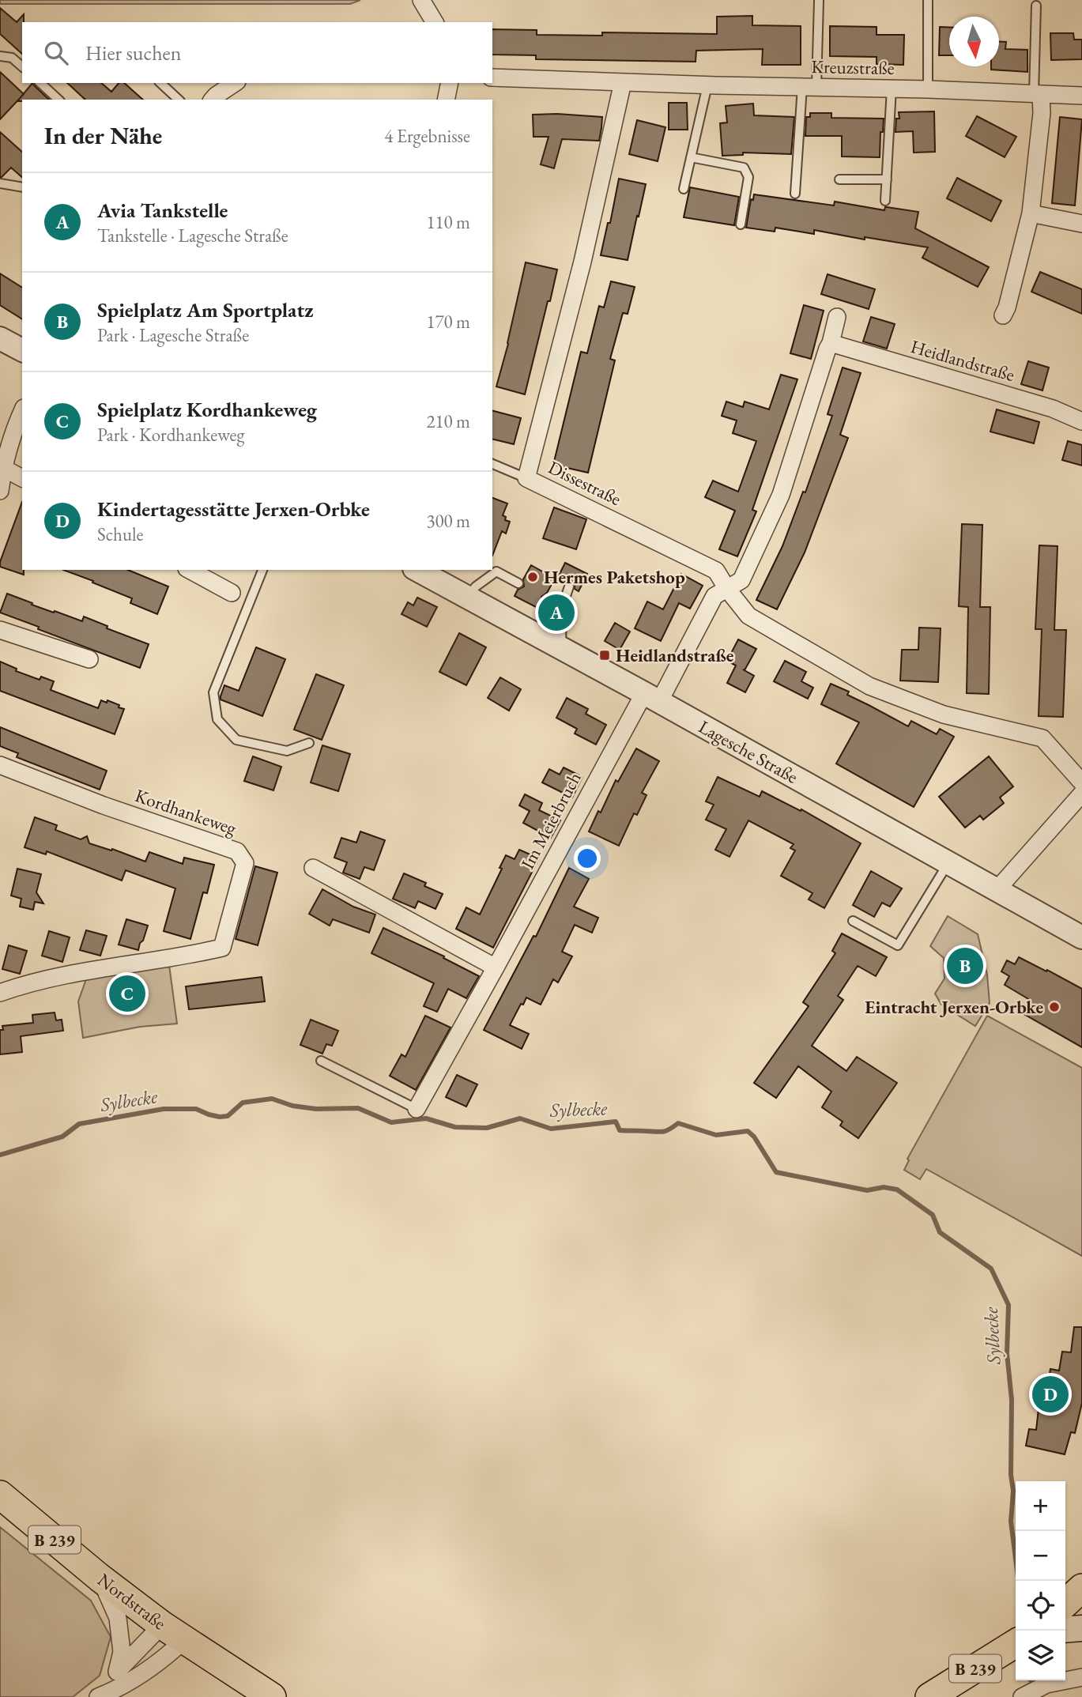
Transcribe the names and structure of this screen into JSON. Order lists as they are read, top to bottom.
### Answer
{
  "streets": {
    "main road": ["B 239", "Nordstraße"],
    "street": [
      "Kreuzstraße",
      "Heidlandstraße",
      "Dissestraße",
      "Lagesche Straße",
      "Kordhankeweg",
      "Im Meierbruch"
    ]
  },
  "crossings": [
    ["Kreuzstraße", "Dissestraße"],
    ["Lagesche Straße", "Im Meierbruch"]
  ],
  "water": ["Sylbecke"],
  "places": {
    "other": ["Hermes Paketshop", "Eintracht Jerxen-Orbke"],
    "transit": ["Heidlandstraße"]
  },
  "north": "bottom",
  "page": {
    "search": "Hier suchen",
    "heading": ["In der Nähe", "4 Ergebnisse"],
    "list": [
      {
        "mark": "A",
        "name": "Avia Tankstelle",
        "note": "Tankstelle · Lagesche Straße",
        "value": "110 m"
      },
      {
        "mark": "B",
        "name": "Spielplatz Am Sportplatz",
        "note": "Park · Lagesche Straße",
        "value": "170 m"
      },
      {
        "mark": "C",
        "name": "Spielplatz Kordhankeweg",
        "note": "Park · Kordhankeweg",
        "value": "210 m"
      },
      {
        "mark": "D",
        "name": "Kindertagesstätte Jerxen-Orbke",
        "note": "Schule",
        "value": "300 m"
      }
    ],
    "pins": [
      "A",
      "B",
      "C",
      "D"
    ],
    "map_buttons": ["+", "−"]
  }
}
